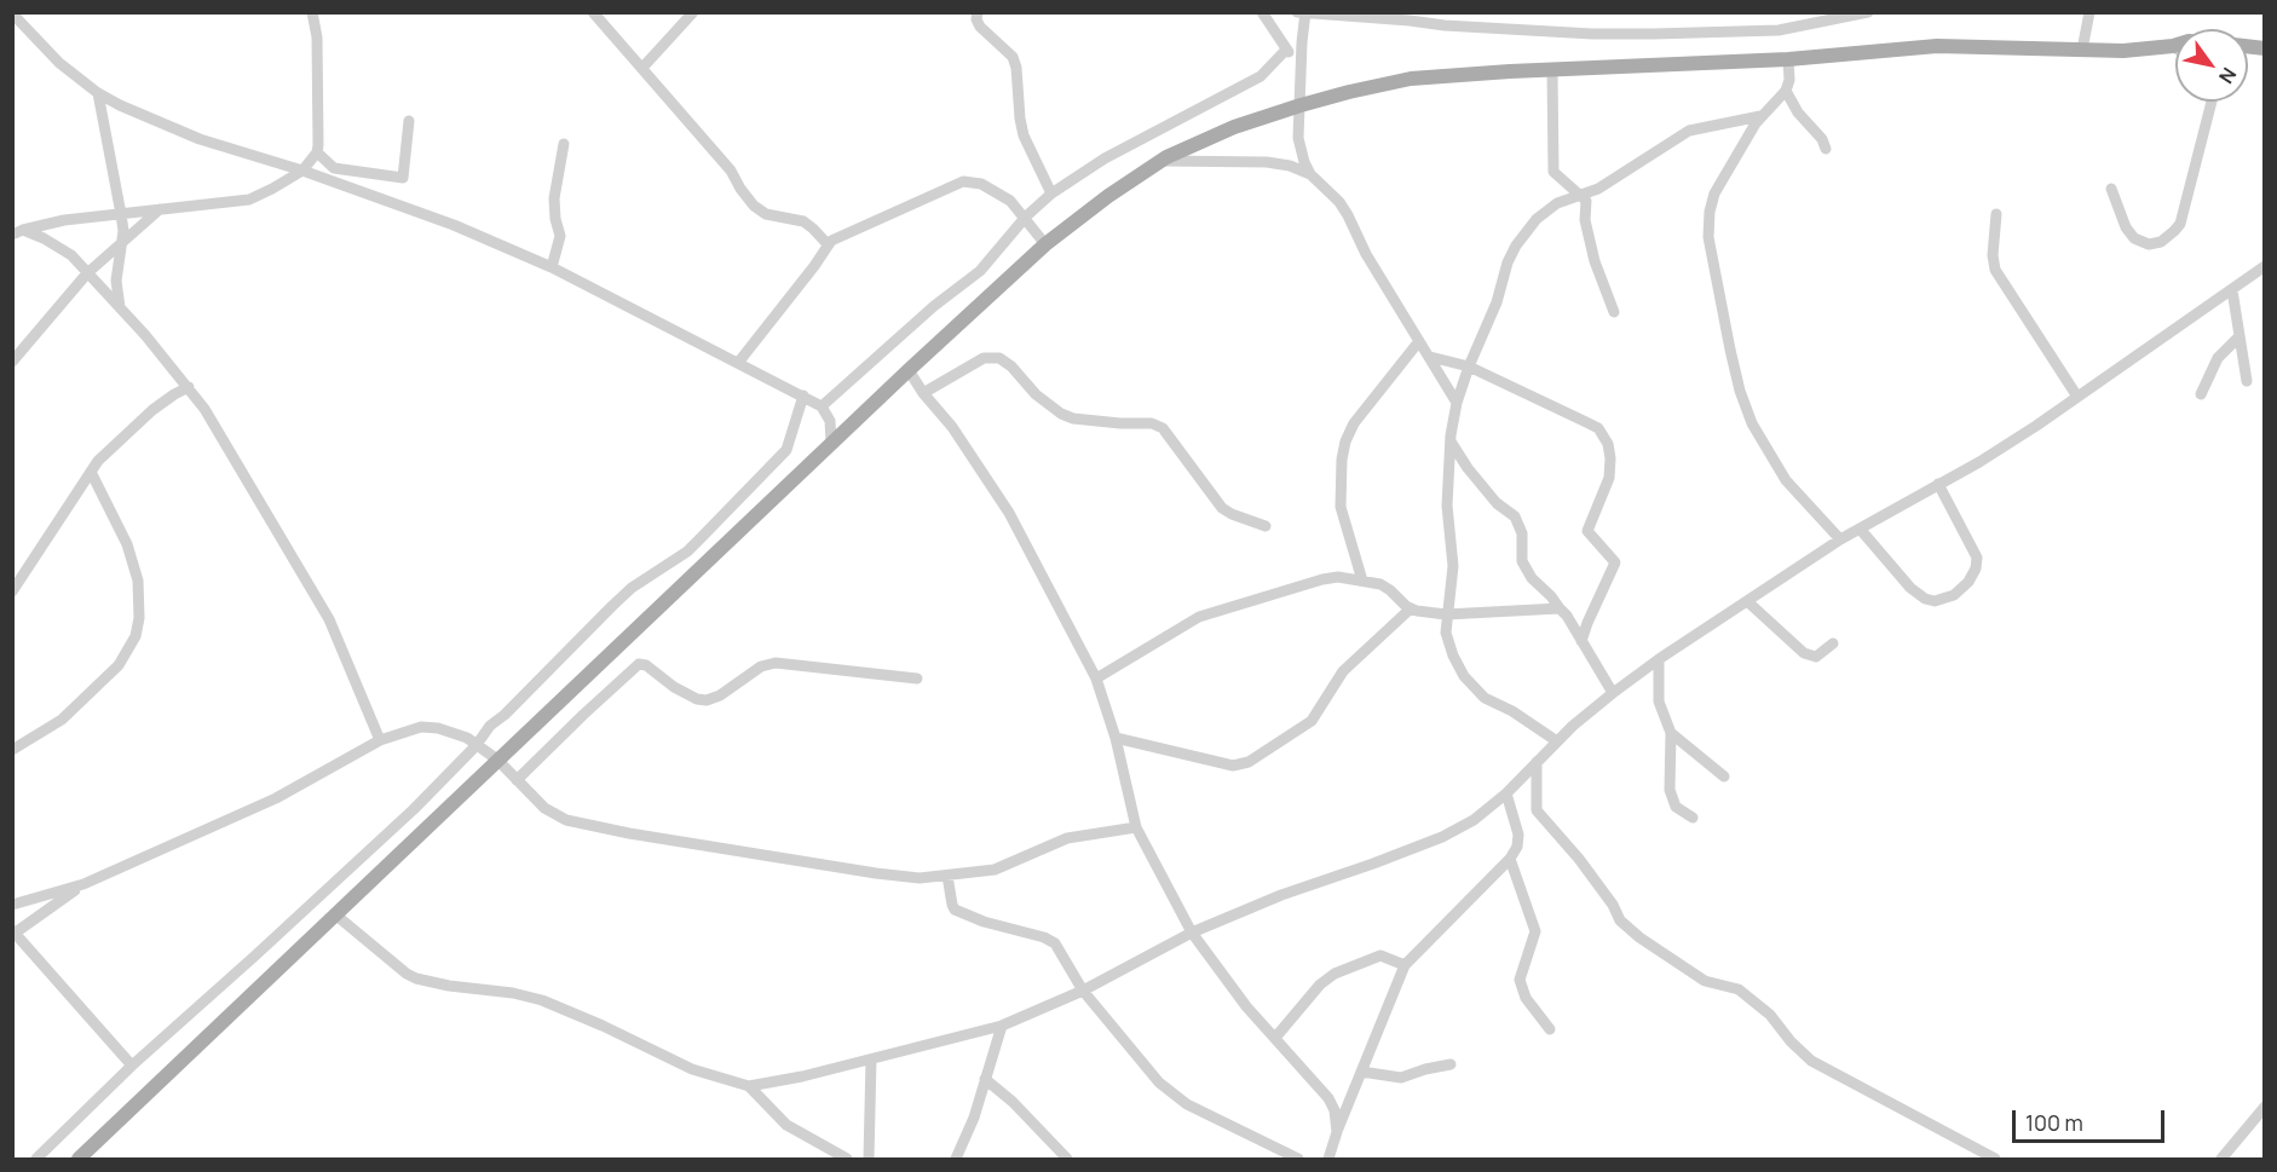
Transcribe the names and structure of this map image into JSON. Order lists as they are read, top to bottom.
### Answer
{
  "scale_bar": "100 m",
  "north": "bottom right"
}
